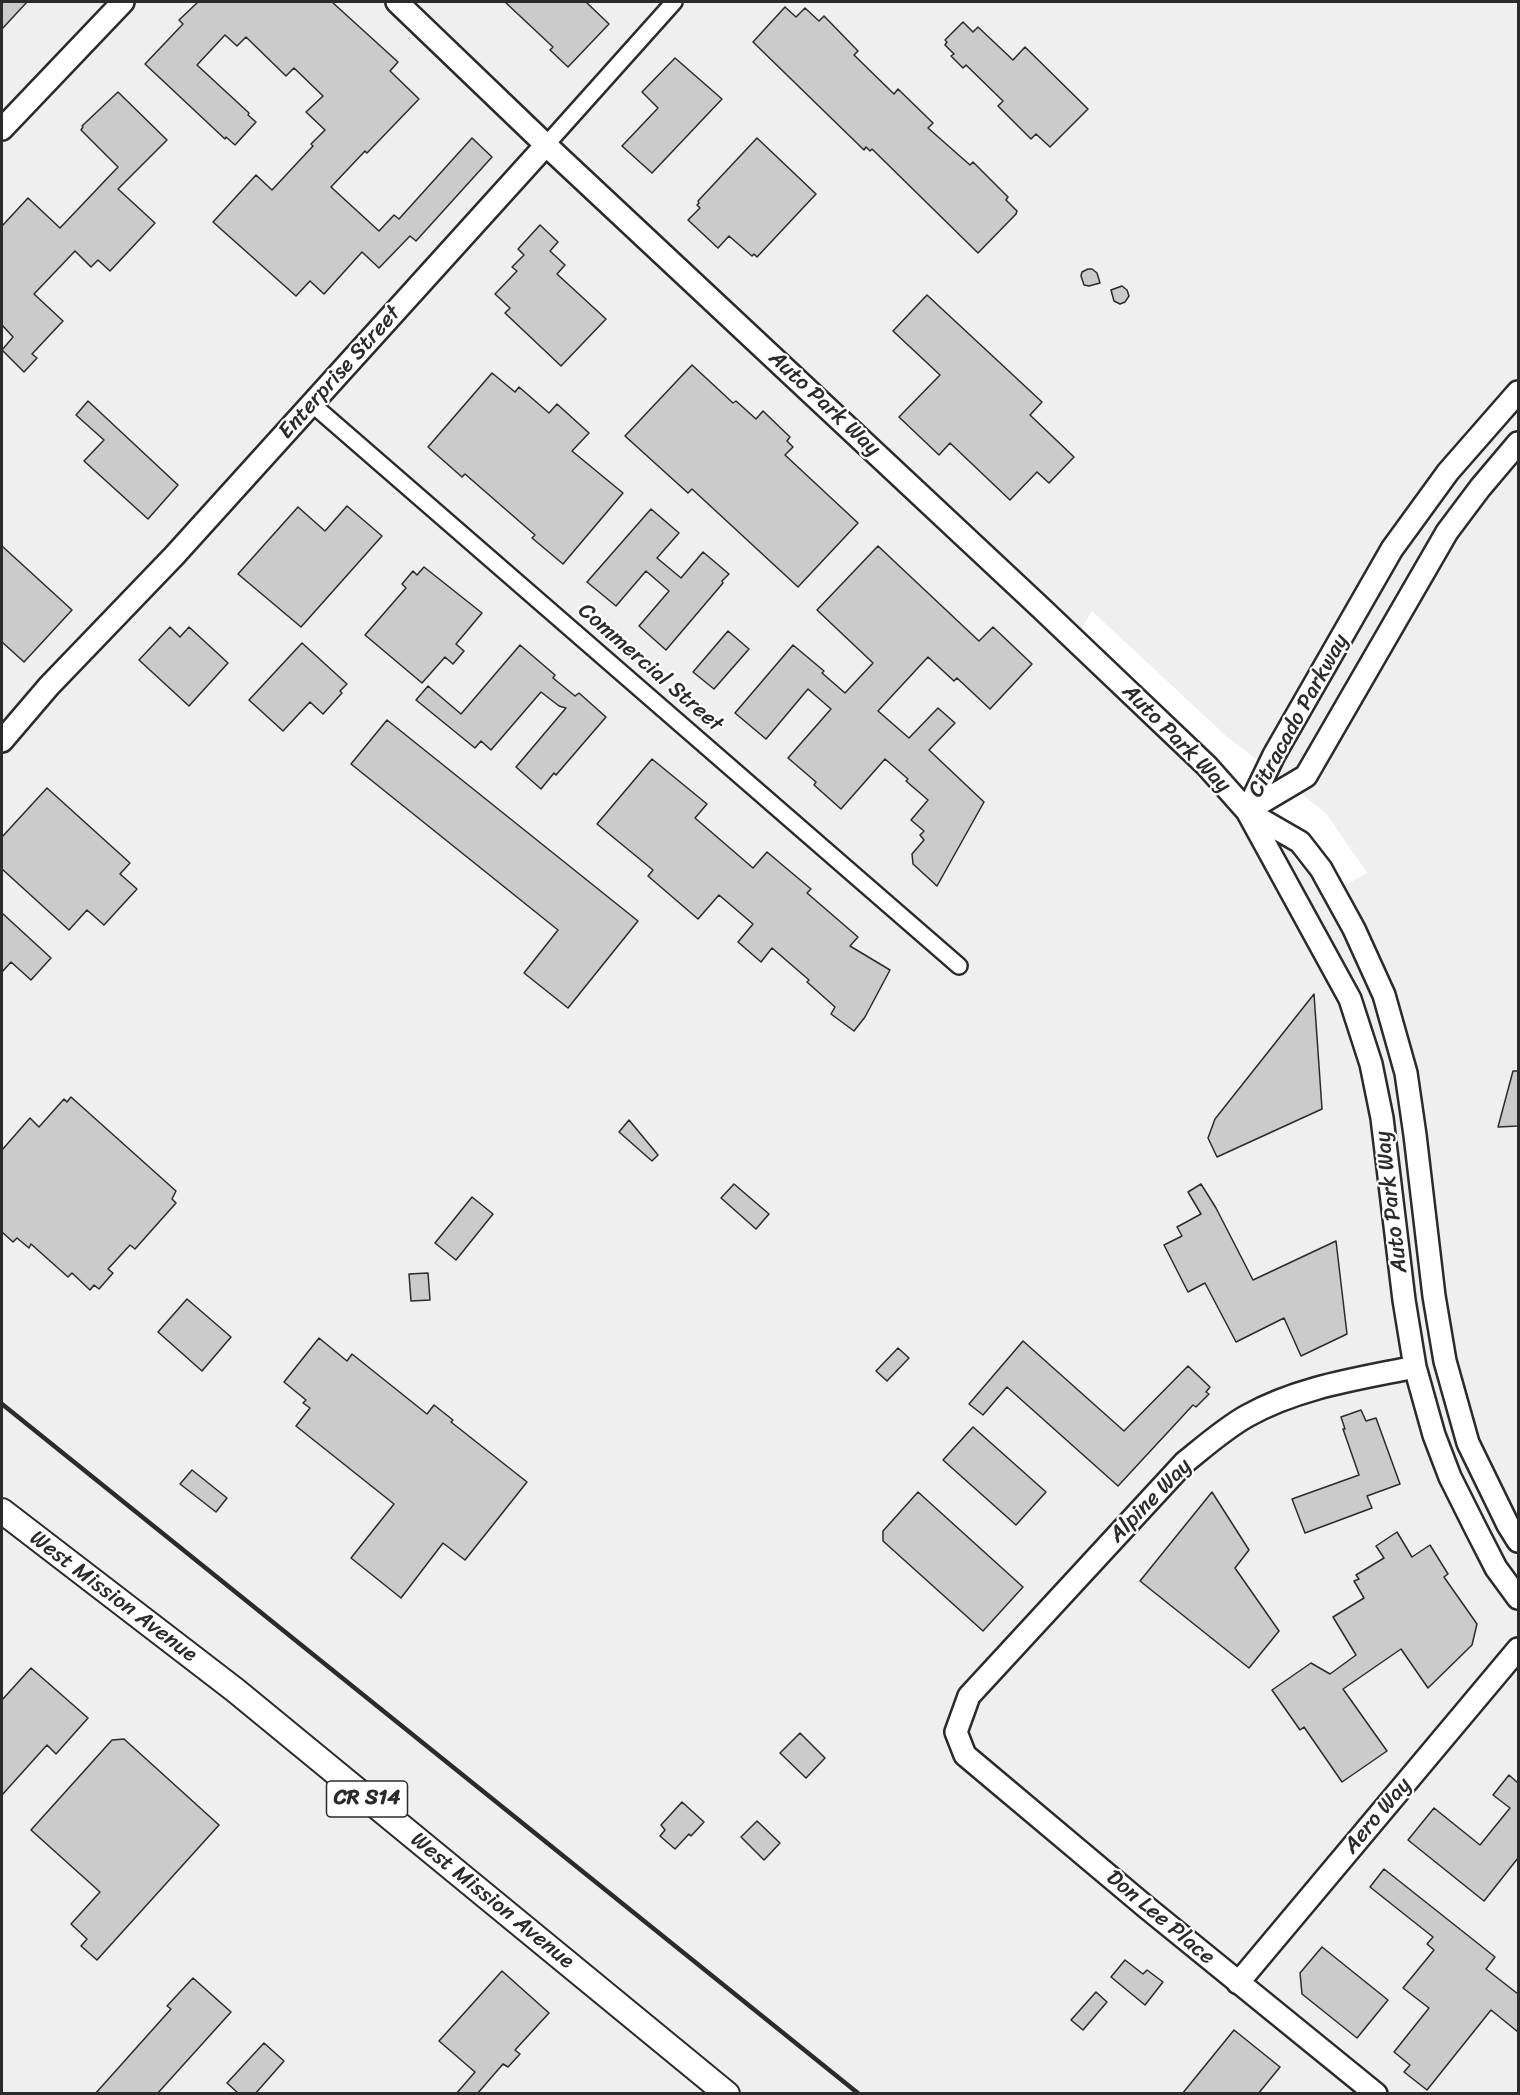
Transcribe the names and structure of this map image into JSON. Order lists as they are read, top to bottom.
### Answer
{
  "streets": {
    "main road": [
      "Enterprise Street",
      "Auto Park Way",
      "Citracado Parkway",
      "Alpine Way",
      "West Mission Avenue",
      "CR S14",
      "Aero Way",
      "Don Lee Place"
    ],
    "street": ["Commercial Street"]
  },
  "crossings": [
    ["Enterprise Street", "Auto Park Way"],
    ["Enterprise Street", "Commercial Street"],
    ["Auto Park Way", "Citracado Parkway"],
    ["Auto Park Way", "Alpine Way"],
    ["Alpine Way", "Don Lee Place"],
    ["Aero Way", "Don Lee Place"]
  ]
}
